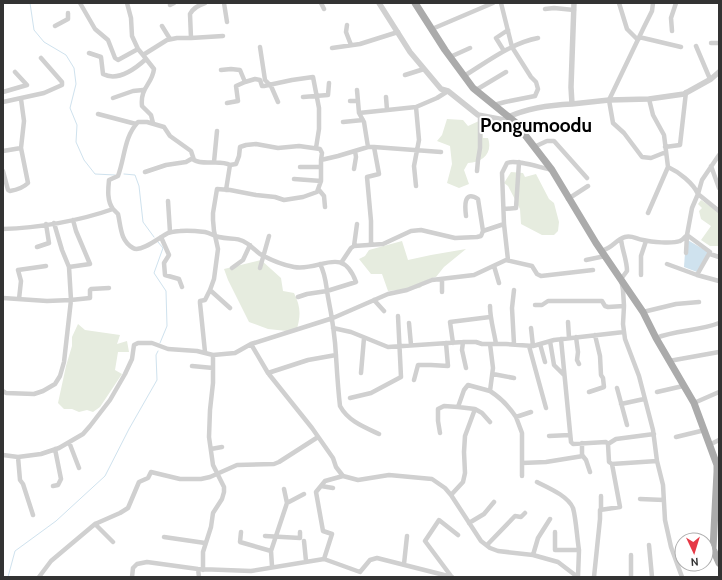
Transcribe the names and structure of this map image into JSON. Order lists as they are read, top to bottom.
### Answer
{
  "districts": ["Pongumoodu"],
  "north": "bottom"
}
